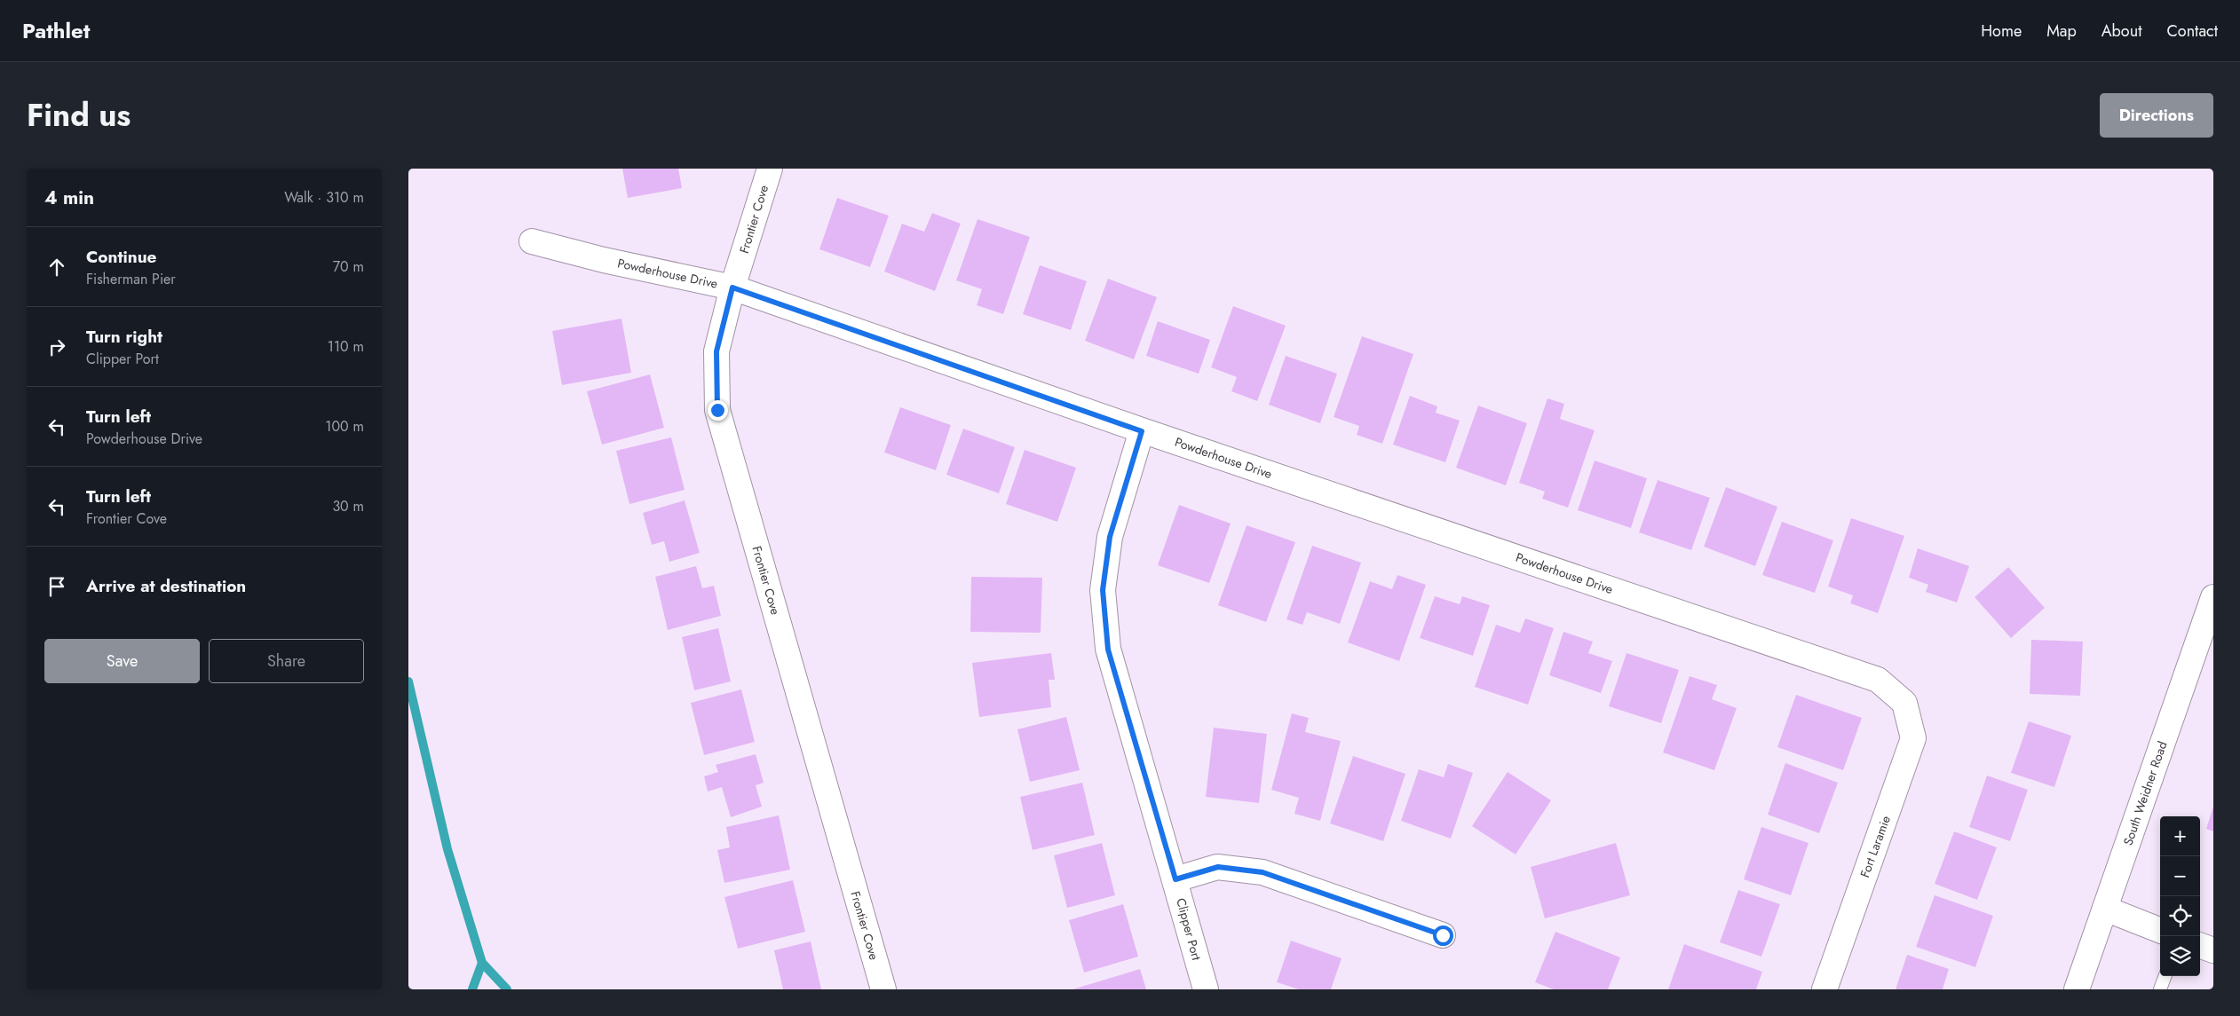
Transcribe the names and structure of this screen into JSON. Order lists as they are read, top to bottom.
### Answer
{
  "streets": {
    "street": [
      "Frontier Cove",
      "Powderhouse Drive",
      "South Weidner Road",
      "Fort Laramie",
      "Clipper Port"
    ]
  },
  "crossings": [
    ["Frontier Cove", "Powderhouse Drive"],
    ["Powderhouse Drive", "Fort Laramie"],
    ["Powderhouse Drive", "Clipper Port"]
  ],
  "page": {
    "header": "Pathlet",
    "nav": [
      "Home",
      "Map",
      "About",
      "Contact"
    ],
    "title": "Find us",
    "buttons": [
      "Directions",
      ["Save", "Share"]
    ],
    "heading": ["4 min", "Walk · 310 m"],
    "list": [
      ["Continue", "Fisherman Pier", "70 m"],
      ["Turn right", "Clipper Port", "110 m"],
      ["Turn left", "Powderhouse Drive", "100 m"],
      ["Turn left", "Frontier Cove", "30 m"],
      "Arrive at destination"
    ],
    "map_buttons": ["+", "−"]
  }
}
